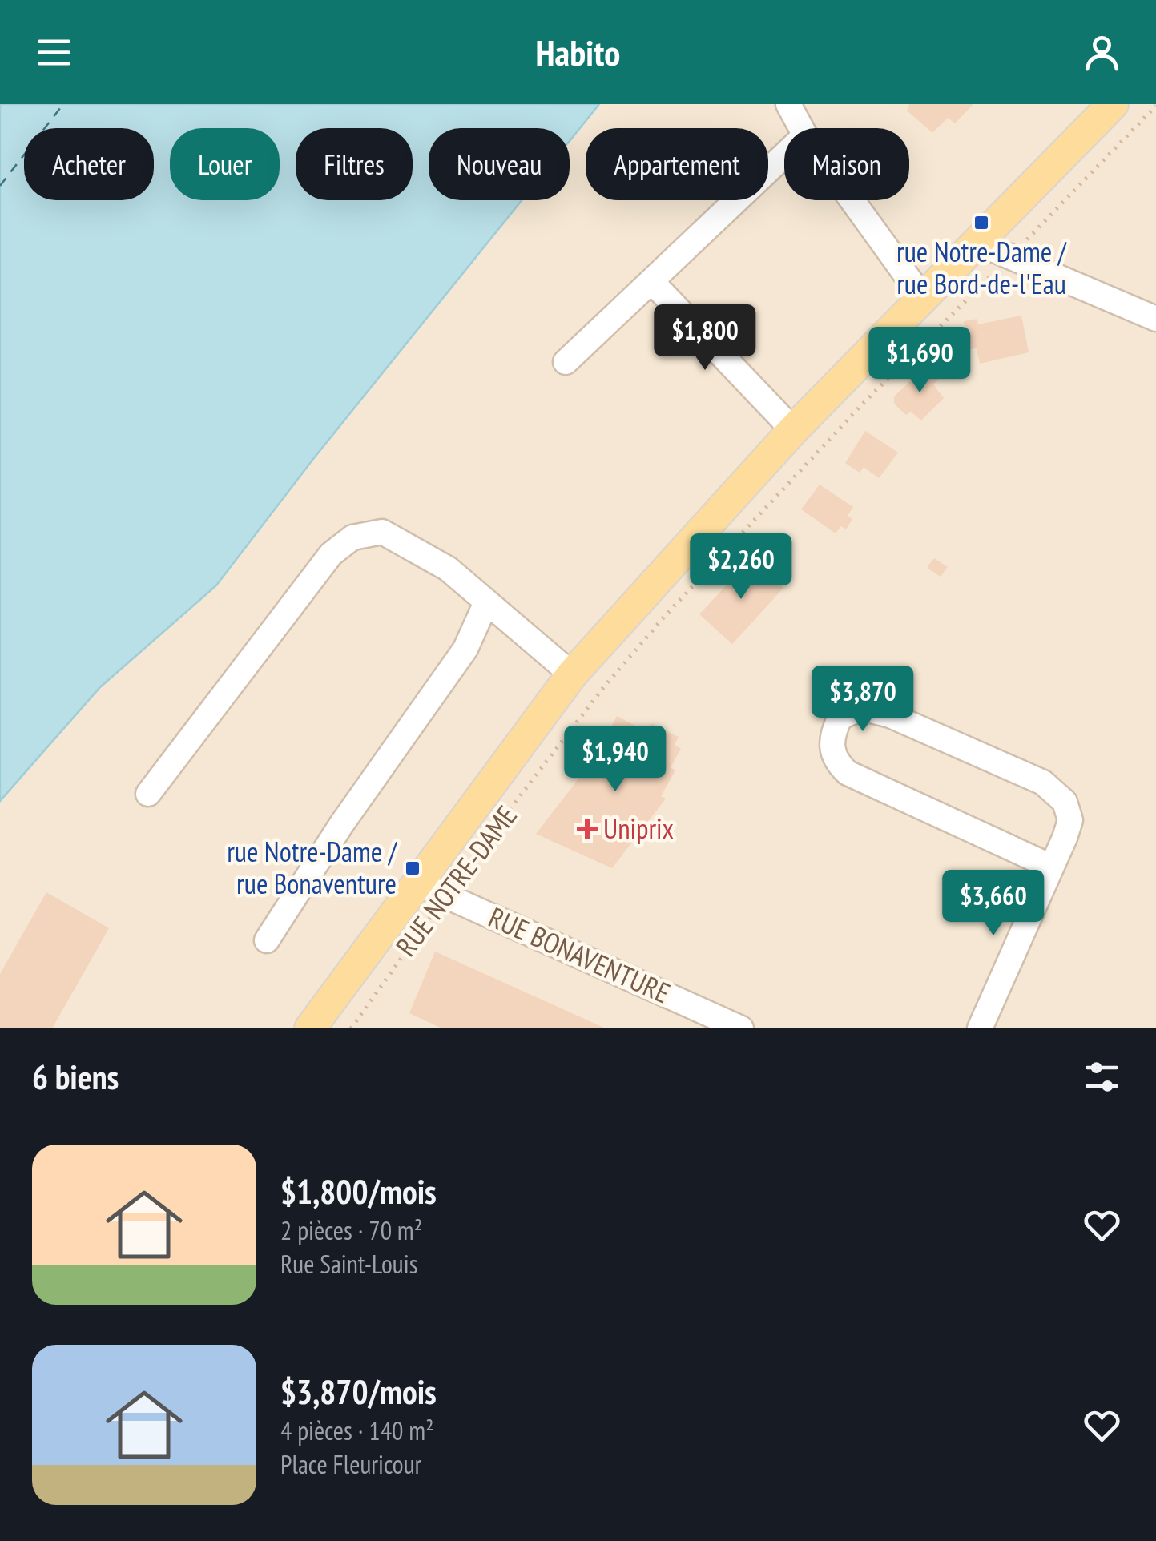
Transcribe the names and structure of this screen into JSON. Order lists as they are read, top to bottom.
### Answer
{
  "streets": {
    "main road": ["RUE NOTRE-DAME"],
    "street": ["RUE BONAVENTURE"]
  },
  "crossings": [
    ["RUE NOTRE-DAME", "RUE BONAVENTURE"]
  ],
  "places": {
    "transit": ["rue Notre-Dame / rue Bord-de-l'Eau", "rue Notre-Dame / rue Bonaventure"],
    "health": ["Uniprix"]
  },
  "page": {
    "header": "Habito",
    "chip": [
      "Acheter",
      "Louer",
      "Filtres",
      "Nouveau",
      "Appartement",
      "Maison"
    ],
    "price": [
      "$1,800",
      "$1,690",
      "$2,260",
      "$3,870",
      "$1,940",
      "$3,660"
    ],
    "heading": "6 biens",
    "list": [
      {
        "name": "$1,800/mois",
        "note": "2 pièces · 70 m² · Rue Saint-Louis"
      },
      {
        "name": "$3,870/mois",
        "note": "4 pièces · 140 m² · Place Fleuricour"
      }
    ]
  }
}
